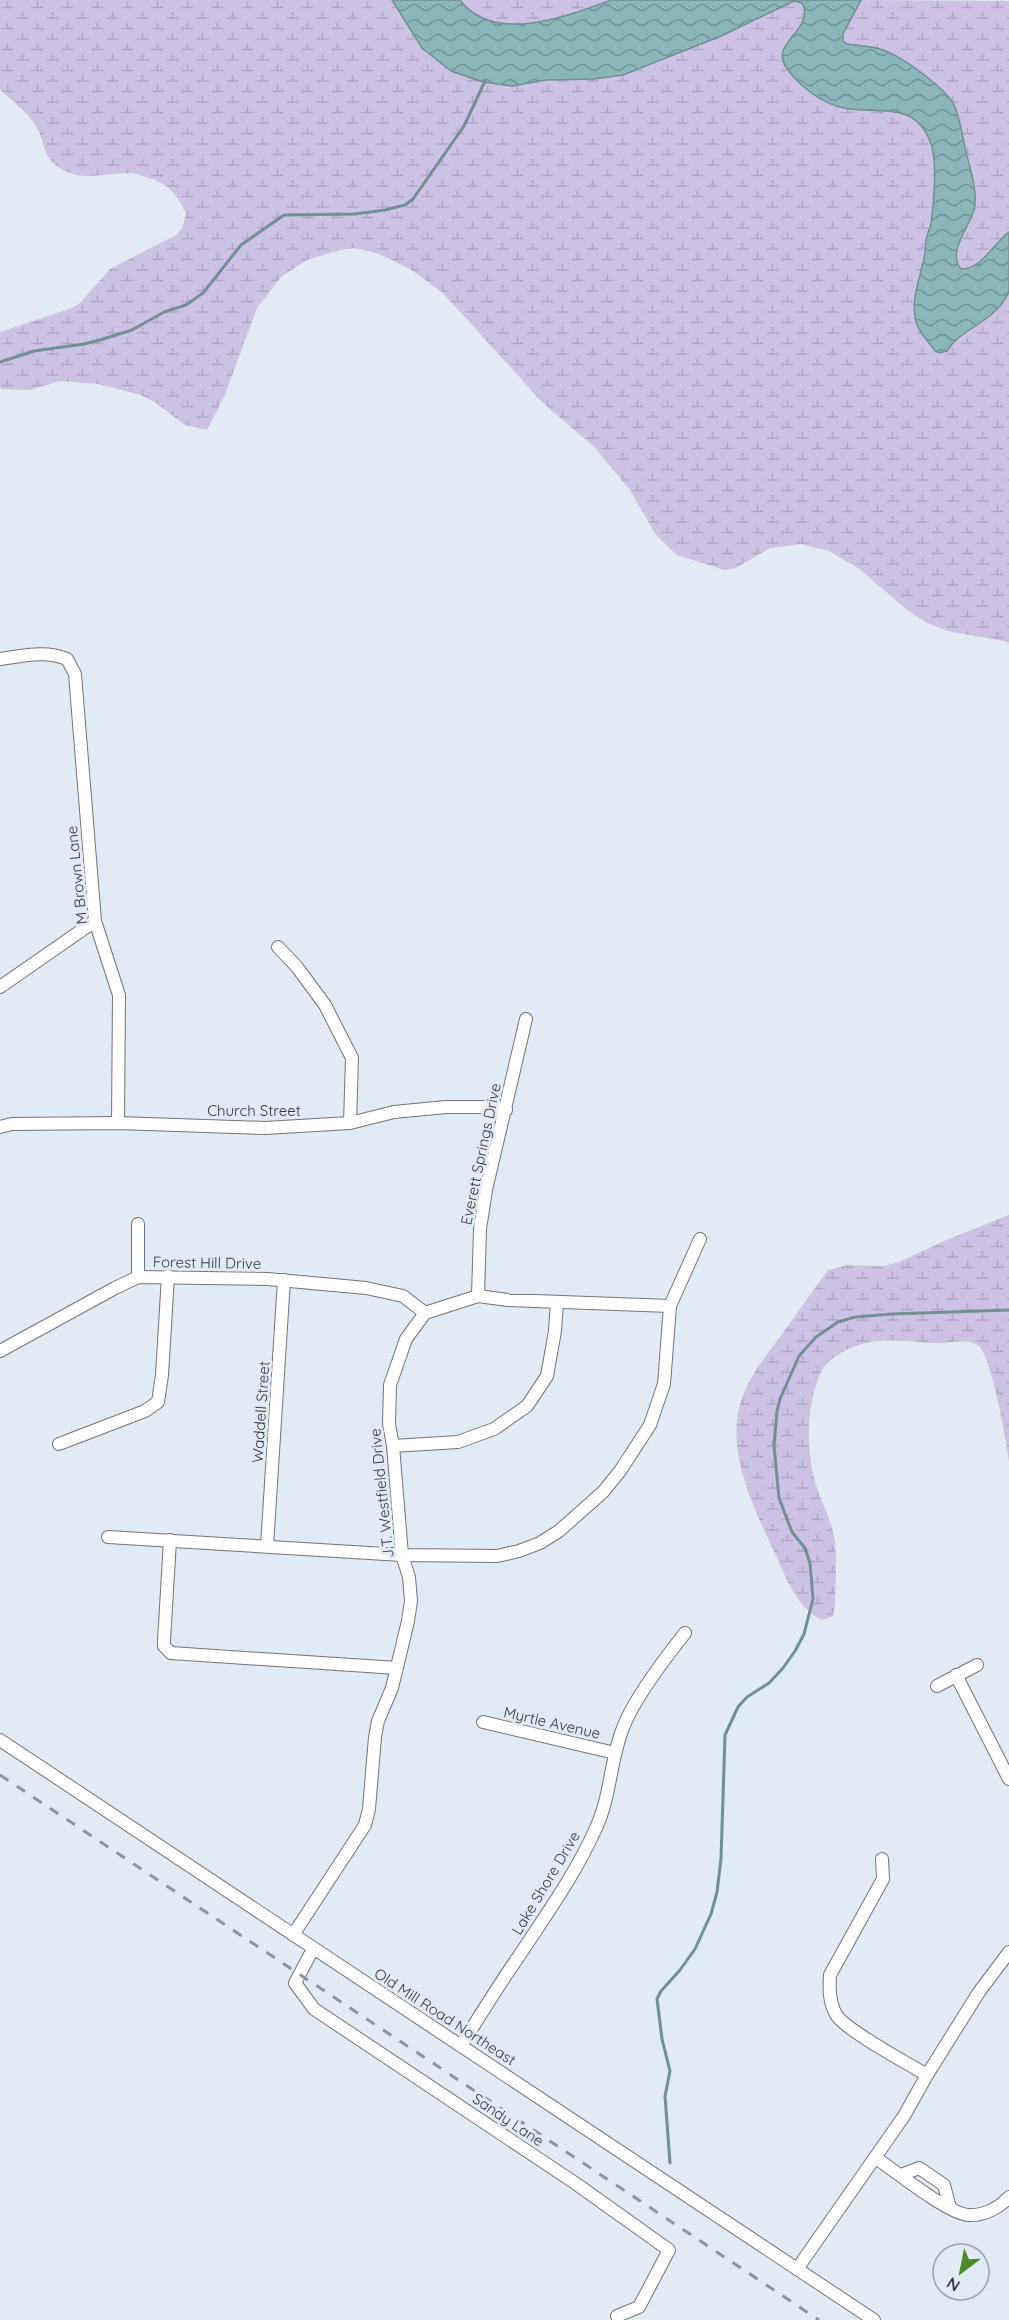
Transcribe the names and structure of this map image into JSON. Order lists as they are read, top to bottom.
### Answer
{
  "streets": {
    "street": [
      "M Brown Lane",
      "Church Street",
      "Everett Springs Drive",
      "Forest Hill Drive",
      "Waddell Street",
      "J.T. Westfield Drive",
      "Myrtle Avenue",
      "Lake Shore Drive",
      "Old Mill Road Northeast",
      "Sandy Lane"
    ]
  },
  "crossings": [
    ["M Brown Lane", "Church Street"],
    ["Church Street", "Everett Springs Drive"],
    ["Forest Hill Drive", "Waddell Street"],
    ["Forest Hill Drive", "J.T. Westfield Drive"],
    ["J.T. Westfield Drive", "Old Mill Road Northeast"],
    ["Myrtle Avenue", "Lake Shore Drive"],
    ["Lake Shore Drive", "Old Mill Road Northeast"],
    ["Old Mill Road Northeast", "Sandy Lane"]
  ],
  "north": "bottom left"
}
